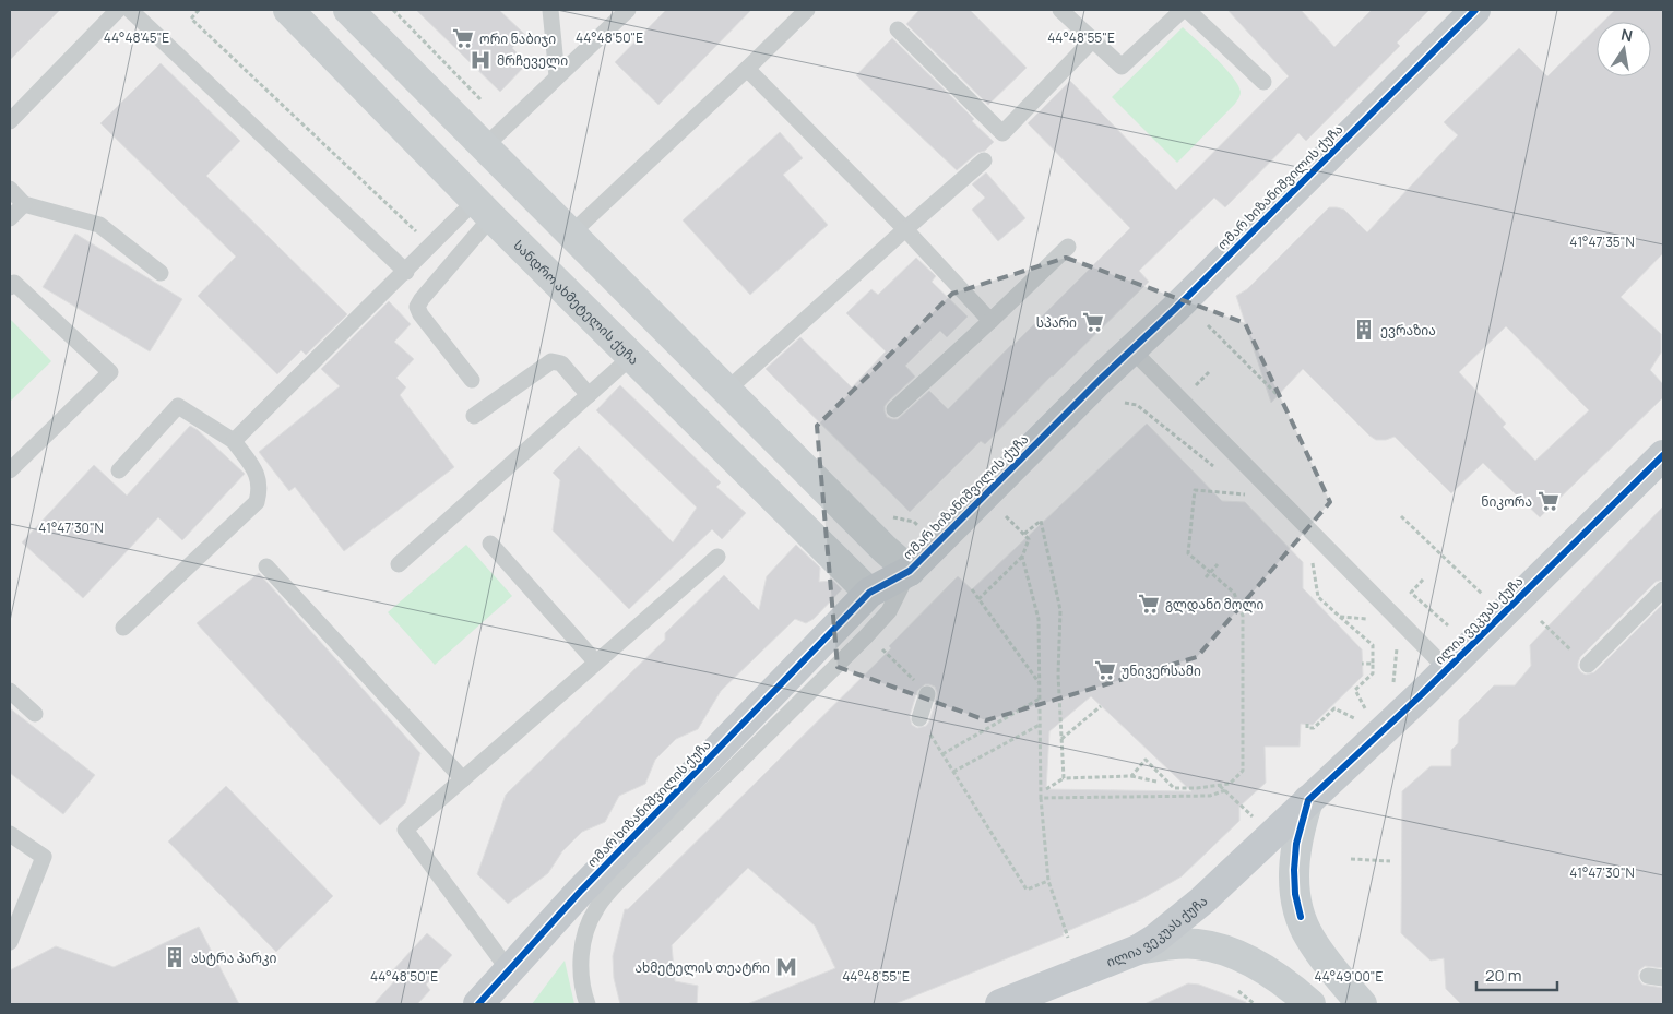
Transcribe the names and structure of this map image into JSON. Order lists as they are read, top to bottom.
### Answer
{
  "streets": {
    "main road": ["ომარ ხიზანიშვილის ქუჩა", "სანდრო ახმეტელის ქუჩა", "ილია ვეკუას ქუჩა"]
  },
  "crossings": [
    ["ომარ ხიზანიშვილის ქუჩა", "სანდრო ახმეტელის ქუჩა"]
  ],
  "places": {
    "supermarket": [
      "ორი ნაბიჯი",
      "სპარი",
      "ნიკორა",
      "გლდანი მოლი",
      "უნივერსამი"
    ],
    "hospital": ["მრჩეველი"],
    "building": ["ევრაზია", "ასტრა პარკი"],
    "metro station": ["ახმეტელის თეატრი"]
  },
  "scale_bar": "20 m",
  "north": "top",
  "coordinates": [
    "44°48'45\"E",
    "44°48'50\"E",
    "44°48'55\"E",
    "41°47'35\"N",
    "41°47'30\"N",
    "44°49'00\"E"
  ]
}
